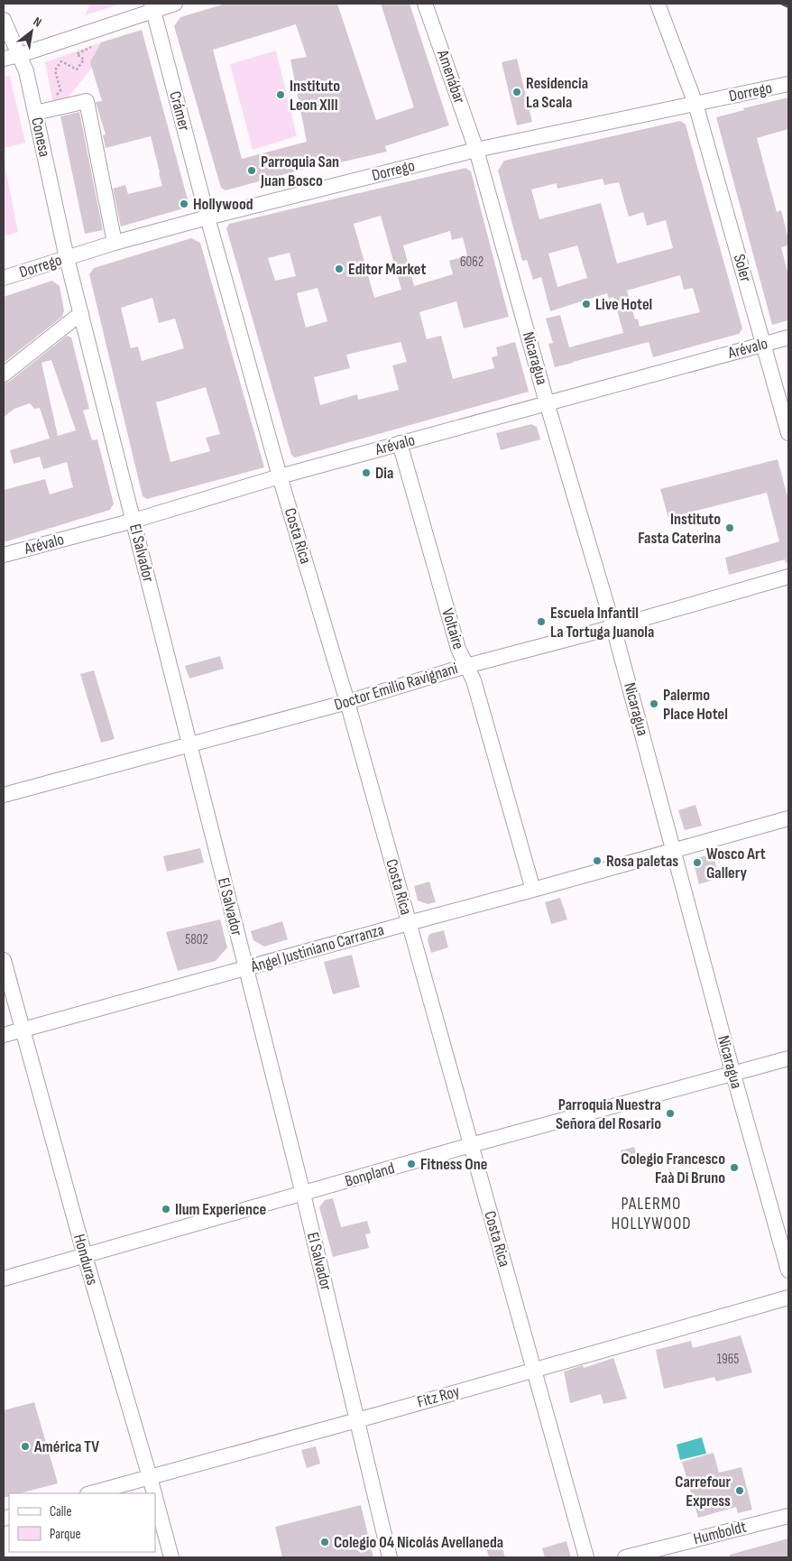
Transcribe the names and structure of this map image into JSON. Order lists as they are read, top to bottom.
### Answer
{
  "streets": {
    "street": [
      "Amenábar",
      "Dorrego",
      "Crámer",
      "Conesa",
      "Soler",
      "Arévalo",
      "Nicaragua",
      "Costa Rica",
      "El Salvador",
      "Voltaire",
      "Doctor Emilio Ravignani",
      "Ángel Justiniano Carranza",
      "Bonpland",
      "Honduras",
      "Fitz Roy",
      "Humboldt"
    ]
  },
  "crossings": [
    ["Amenábar", "Dorrego"],
    ["Amenábar", "Nicaragua"],
    ["Dorrego", "Crámer"],
    ["Dorrego", "Conesa"],
    ["Dorrego", "Soler"],
    ["Dorrego", "Nicaragua"],
    ["Dorrego", "Costa Rica"],
    ["Dorrego", "El Salvador"],
    ["Crámer", "Costa Rica"],
    ["Conesa", "El Salvador"],
    ["Soler", "Arévalo"],
    ["Arévalo", "Nicaragua"],
    ["Arévalo", "Costa Rica"],
    ["Arévalo", "El Salvador"],
    ["Arévalo", "Voltaire"],
    ["Nicaragua", "Doctor Emilio Ravignani"],
    ["Nicaragua", "Ángel Justiniano Carranza"],
    ["Nicaragua", "Bonpland"],
    ["Costa Rica", "Doctor Emilio Ravignani"],
    ["Costa Rica", "Ángel Justiniano Carranza"],
    ["Costa Rica", "Bonpland"],
    ["Costa Rica", "Fitz Roy"],
    ["El Salvador", "Doctor Emilio Ravignani"],
    ["El Salvador", "Ángel Justiniano Carranza"],
    ["El Salvador", "Bonpland"],
    ["El Salvador", "Fitz Roy"],
    ["Voltaire", "Doctor Emilio Ravignani"],
    ["Voltaire", "Ángel Justiniano Carranza"],
    ["Ángel Justiniano Carranza", "Honduras"],
    ["Bonpland", "Honduras"],
    ["Honduras", "Fitz Roy"]
  ],
  "districts": ["PALERMO HOLLYWOOD"],
  "places": [
    "Residencia La Scala",
    "Instituto Leon XIII",
    "Parroquia San Juan Bosco",
    "Hollywood",
    "Editor Market",
    "Live Hotel",
    "Dia",
    "Instituto Fasta Caterina",
    "Escuela Infantil La Tortuga Juanola",
    "Palermo Place Hotel",
    "Rosa paletas",
    "Wosco Art Gallery",
    "Parroquia Nuestra Señora del Rosario",
    "Fitness One",
    "Colegio Francesco Faà Di Bruno",
    "Ilum Experience",
    "América TV",
    "Carrefour Express",
    "Colegio 04 Nicolás Avellaneda"
  ],
  "house_numbers": ["6062", "5802", "1965"],
  "legend": ["Calle", "Parque"],
  "north": "top right"
}
